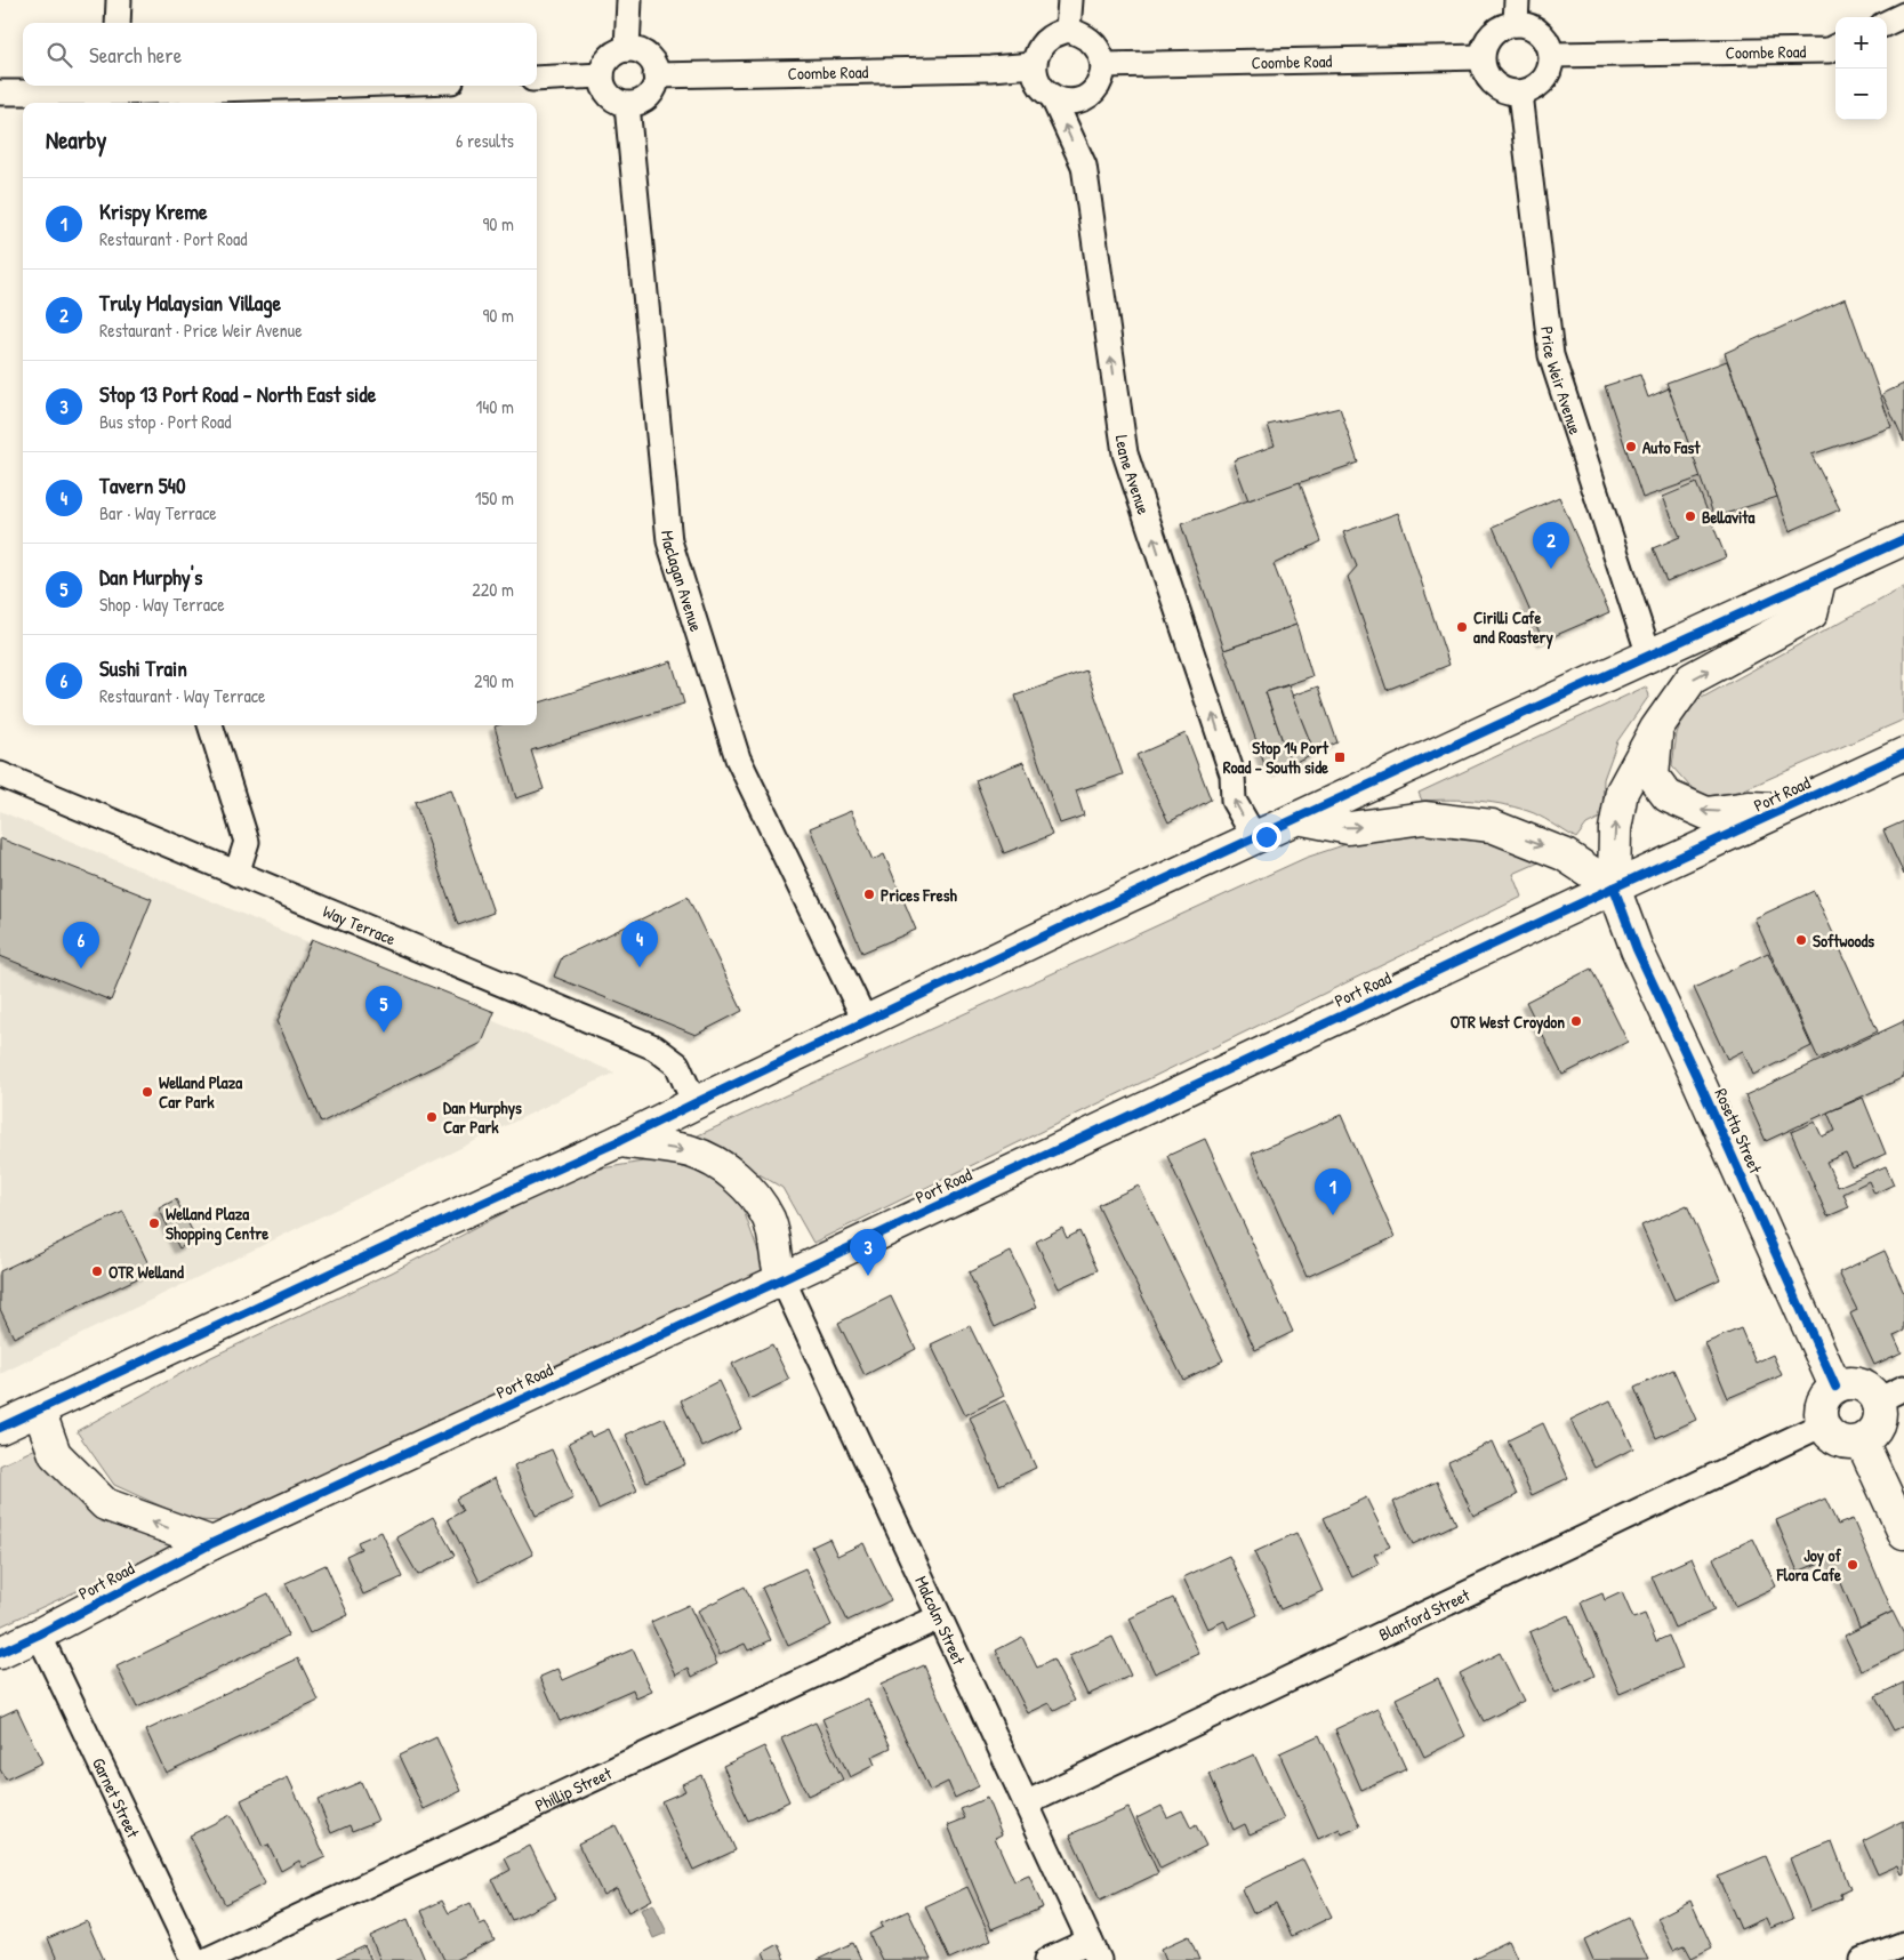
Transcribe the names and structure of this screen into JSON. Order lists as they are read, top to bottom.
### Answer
{
  "streets": {
    "main road": ["Port Road", "Rosetta Street"],
    "street": [
      "Coombe Road",
      "Price Weir Avenue",
      "Leane Avenue",
      "Maclagan Avenue",
      "Way Terrace",
      "Blanford Street",
      "Malcolm Street",
      "Phillip Street",
      "Garnet Street"
    ]
  },
  "crossings": [
    ["Coombe Road", "Price Weir Avenue"],
    ["Coombe Road", "Leane Avenue"],
    ["Coombe Road", "Maclagan Avenue"],
    ["Port Road", "Rosetta Street"],
    ["Port Road", "Malcolm Street"],
    ["Port Road", "Garnet Street"],
    ["Rosetta Street", "Blanford Street"],
    ["Blanford Street", "Malcolm Street"],
    ["Malcolm Street", "Phillip Street"]
  ],
  "one_way": ["Leane Avenue"],
  "places": {
    "other": [
      "Auto Fast",
      "Bellavita",
      "Cirilli Cafe and Roastery",
      "Prices Fresh",
      "Softwoods",
      "OTR West Croydon",
      "Welland Plaza Car Park",
      "Dan Murphys Car Park",
      "Welland Plaza Shopping Centre",
      "OTR Welland",
      "Joy of Flora Cafe"
    ],
    "transit": ["Stop 14 Port Road - South side"]
  },
  "page": {
    "map_buttons": ["+", "−"],
    "search": "Search here",
    "heading": ["Nearby", "6 results"],
    "list": [
      {
        "mark": "1",
        "name": "Krispy Kreme",
        "note": "Restaurant · Port Road",
        "value": "90 m"
      },
      {
        "mark": "2",
        "name": "Truly Malaysian Village",
        "note": "Restaurant · Price Weir Avenue",
        "value": "90 m"
      },
      {
        "mark": "3",
        "name": "Stop 13 Port Road - North East side",
        "note": "Bus stop · Port Road",
        "value": "140 m"
      },
      {
        "mark": "4",
        "name": "Tavern 540",
        "note": "Bar · Way Terrace",
        "value": "150 m"
      },
      {
        "mark": "5",
        "name": "Dan Murphy's",
        "note": "Shop · Way Terrace",
        "value": "220 m"
      },
      {
        "mark": "6",
        "name": "Sushi Train",
        "note": "Restaurant · Way Terrace",
        "value": "290 m"
      }
    ],
    "pins": [
      "2",
      "4",
      "6",
      "5",
      "1",
      "3"
    ]
  }
}
